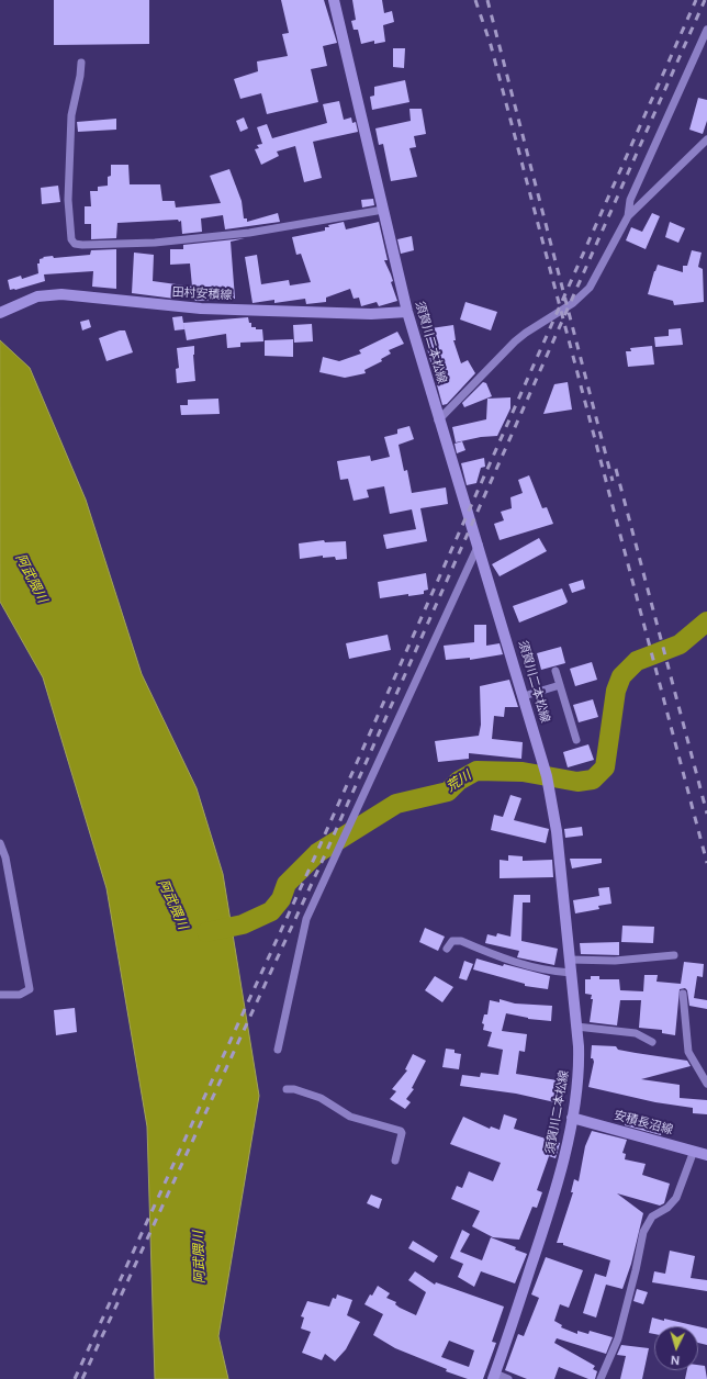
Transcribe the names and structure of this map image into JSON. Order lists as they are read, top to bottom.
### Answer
{
  "streets": {
    "main road": ["田村安積線", "須賀川二本松線", "安積長沼線"]
  },
  "crossings": [
    ["田村安積線", "須賀川二本松線"],
    ["須賀川二本松線", "安積長沼線"]
  ],
  "water": ["阿武隈川", "荒川"],
  "north": "bottom"
}
